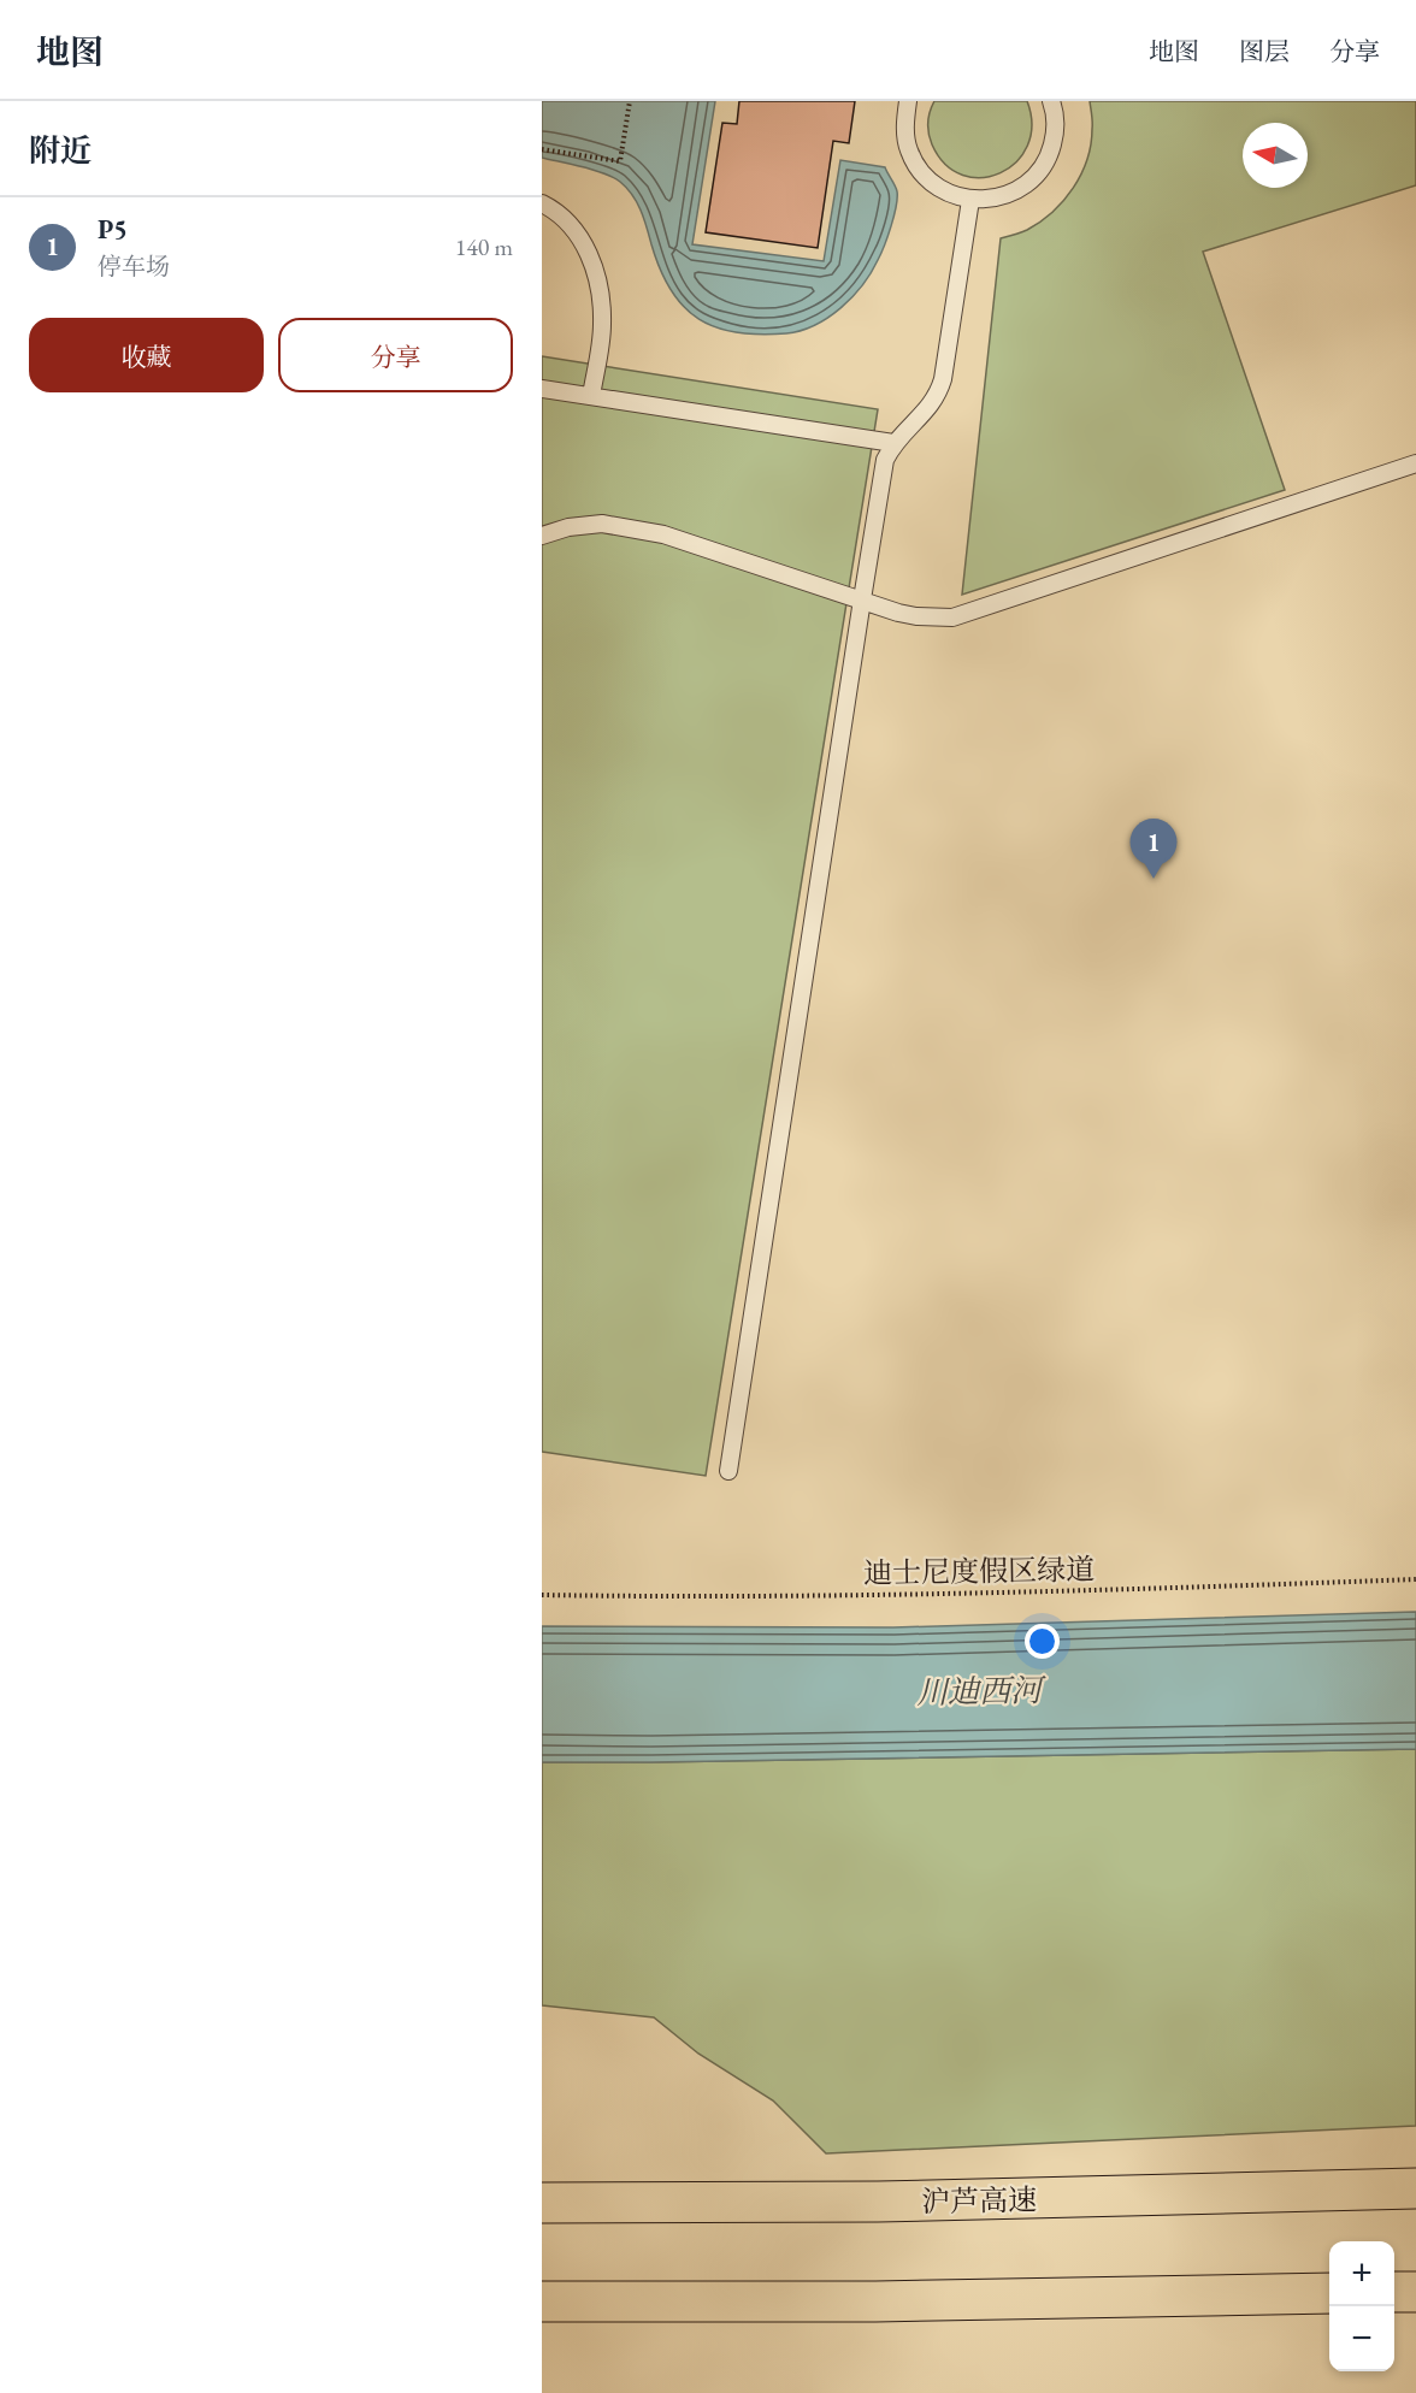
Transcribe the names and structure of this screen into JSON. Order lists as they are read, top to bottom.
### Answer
{
  "streets": {
    "highway": ["沪芦高速"],
    "path": ["迪士尼度假区绿道"]
  },
  "water": ["川迪西河"],
  "north": "left",
  "page": {
    "header": "地图",
    "nav": ["地图", "图层", "分享"],
    "heading": "附近",
    "list": [
      {
        "mark": "1",
        "name": "P5",
        "note": "停车场",
        "value": "140 m"
      }
    ],
    "buttons": ["收藏", "分享"],
    "pins": "1",
    "map_buttons": ["+", "−"]
  }
}
